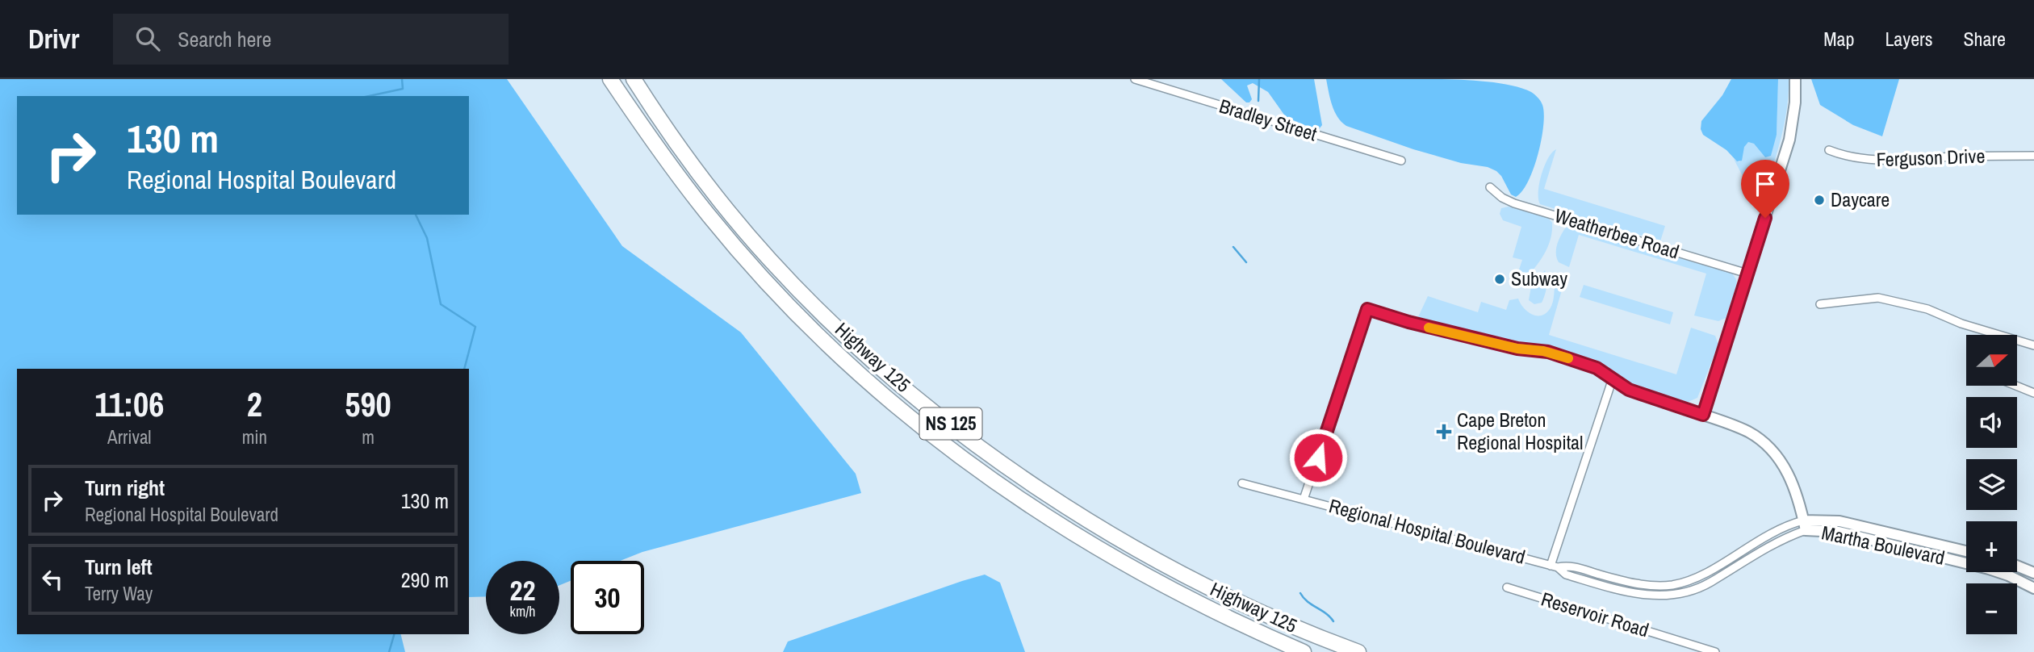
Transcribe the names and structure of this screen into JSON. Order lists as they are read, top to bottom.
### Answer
{
  "streets": {
    "highway": ["Highway 125", "NS 125"],
    "street": [
      "Bradley Street",
      "Ferguson Drive",
      "Weatherbee Road",
      "Regional Hospital Boulevard",
      "Martha Boulevard",
      "Reservoir Road"
    ]
  },
  "crossings": [
    ["Regional Hospital Boulevard", "Martha Boulevard"]
  ],
  "places": {
    "other": ["Daycare", "Subway"],
    "health": ["Cape Breton Regional Hospital"]
  },
  "north": "right",
  "page": {
    "header": "Drivr",
    "search": "Search here",
    "nav": ["Map", "Layers", "Share"],
    "turn": ["130 m", "Regional Hospital Boulevard"],
    "map_buttons": ["+", "−"],
    "eta": [
      "11:06",
      "Arrival",
      "2",
      "min",
      "590",
      "m"
    ],
    "list": [
      {
        "name": "Turn right",
        "note": "Regional Hospital Boulevard",
        "value": "130 m"
      },
      {
        "name": "Turn left",
        "note": "Terry Way",
        "value": "290 m"
      }
    ],
    "speed": "22 km/h",
    "limit": "30"
  }
}
